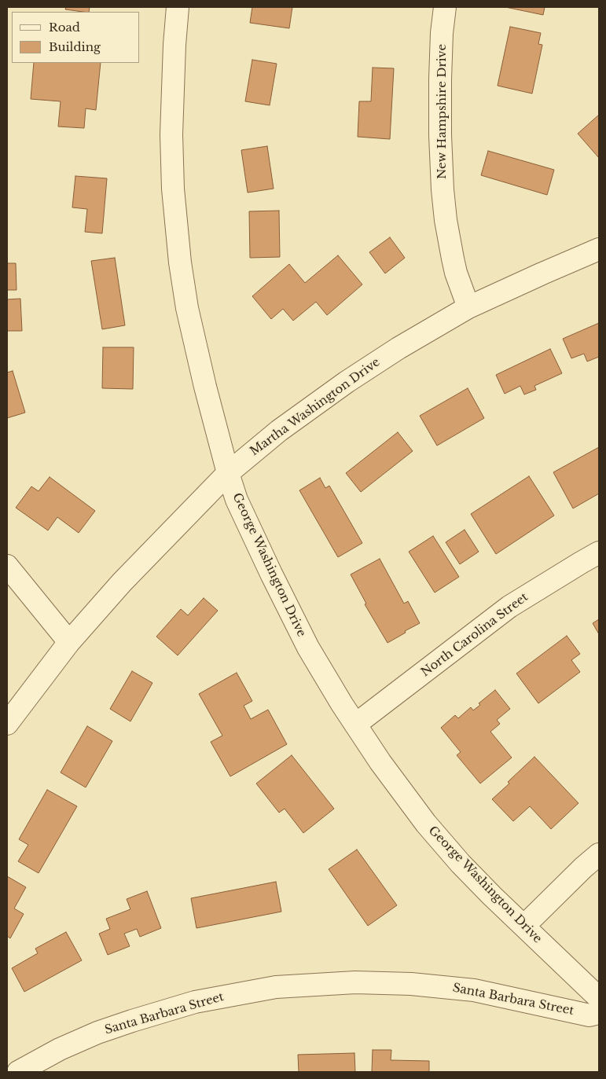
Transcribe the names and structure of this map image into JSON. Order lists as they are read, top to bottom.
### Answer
{
  "streets": {
    "street": [
      "New Hampshire Drive",
      "Martha Washington Drive",
      "George Washington Drive",
      "North Carolina Street",
      "Santa Barbara Street"
    ]
  },
  "crossings": [
    ["New Hampshire Drive", "Martha Washington Drive"],
    ["Martha Washington Drive", "George Washington Drive"],
    ["George Washington Drive", "North Carolina Street"]
  ],
  "legend": ["Road", "Building"]
}
